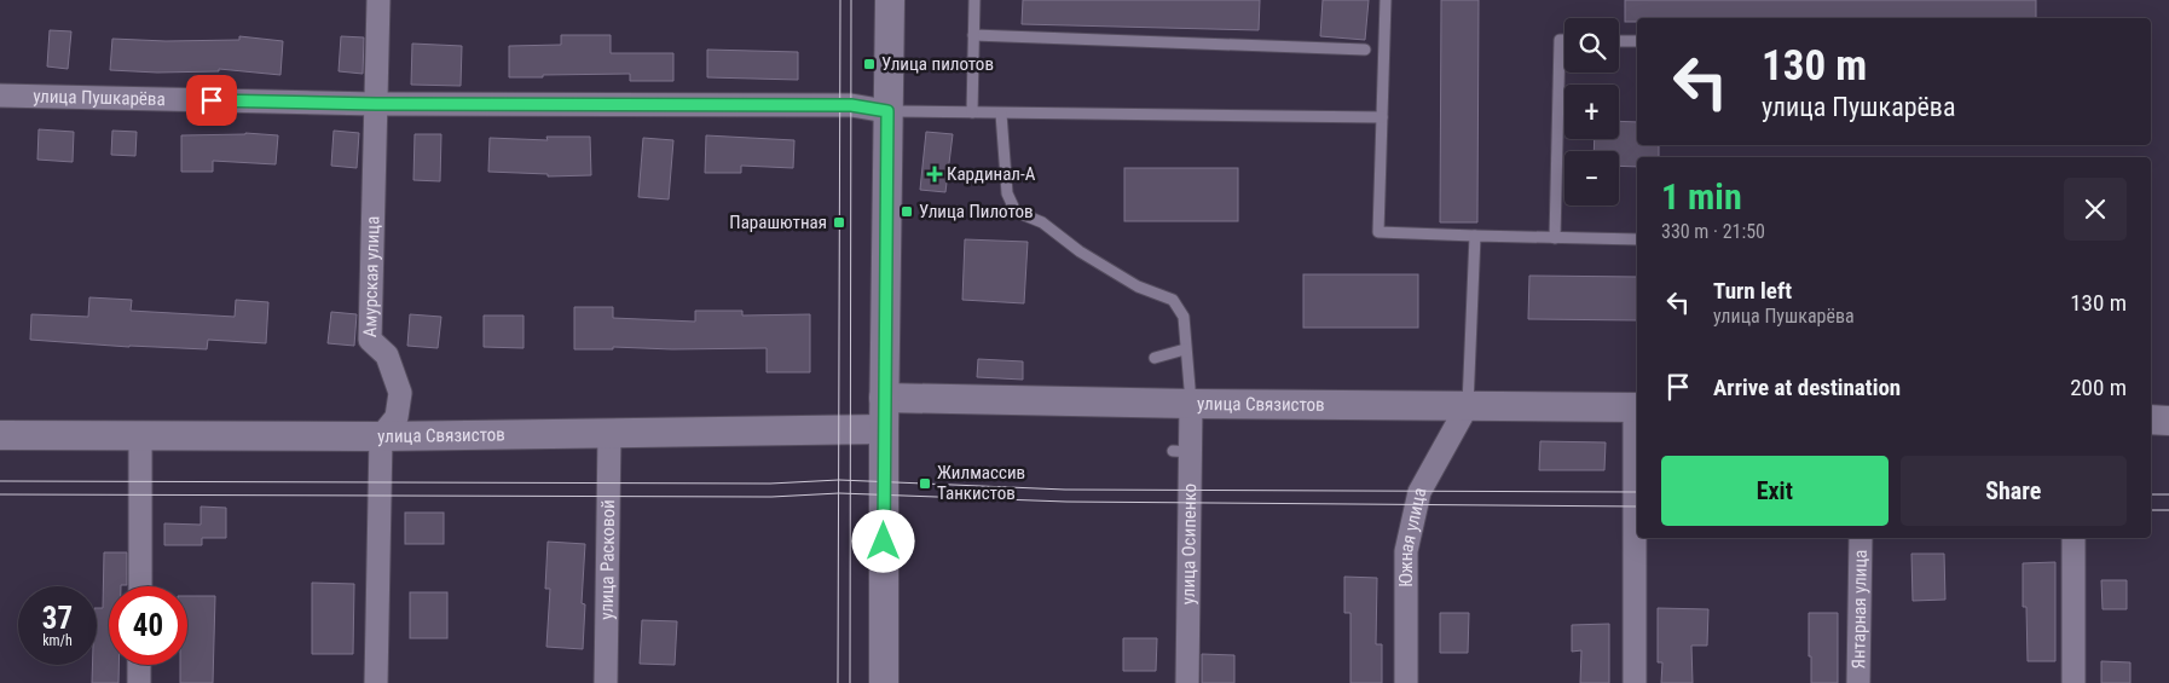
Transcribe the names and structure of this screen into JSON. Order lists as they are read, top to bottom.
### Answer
{
  "streets": {
    "street": [
      "улица Пушкарёва",
      "Амурская улица",
      "улица Связистов",
      "Южная улица",
      "улица Осипенко",
      "улица Расковой",
      "Янтарная улица"
    ]
  },
  "crossings": [
    ["улица Пушкарёва", "Амурская улица"],
    ["Амурская улица", "улица Связистов"],
    ["улица Связистов", "Южная улица"],
    ["улица Связистов", "улица Осипенко"],
    ["улица Связистов", "улица Расковой"]
  ],
  "places": {
    "transit": [
      "Улица пилотов",
      "Улица Пилотов",
      "Парашютная",
      "Жилмассив Танкистов"
    ],
    "health": ["Кардинал-А"]
  },
  "page": {
    "map_buttons": ["+", "−"],
    "turn": ["130 m", "улица Пушкарёва"],
    "heading": ["1 min", "330 m · 21:50"],
    "list": [
      {
        "name": "Turn left",
        "note": "улица Пушкарёва",
        "value": "130 m"
      },
      {
        "name": "Arrive at destination",
        "value": "200 m"
      }
    ],
    "buttons": ["Exit", "Share"],
    "speed": "37 km/h",
    "limit": "40"
  }
}
